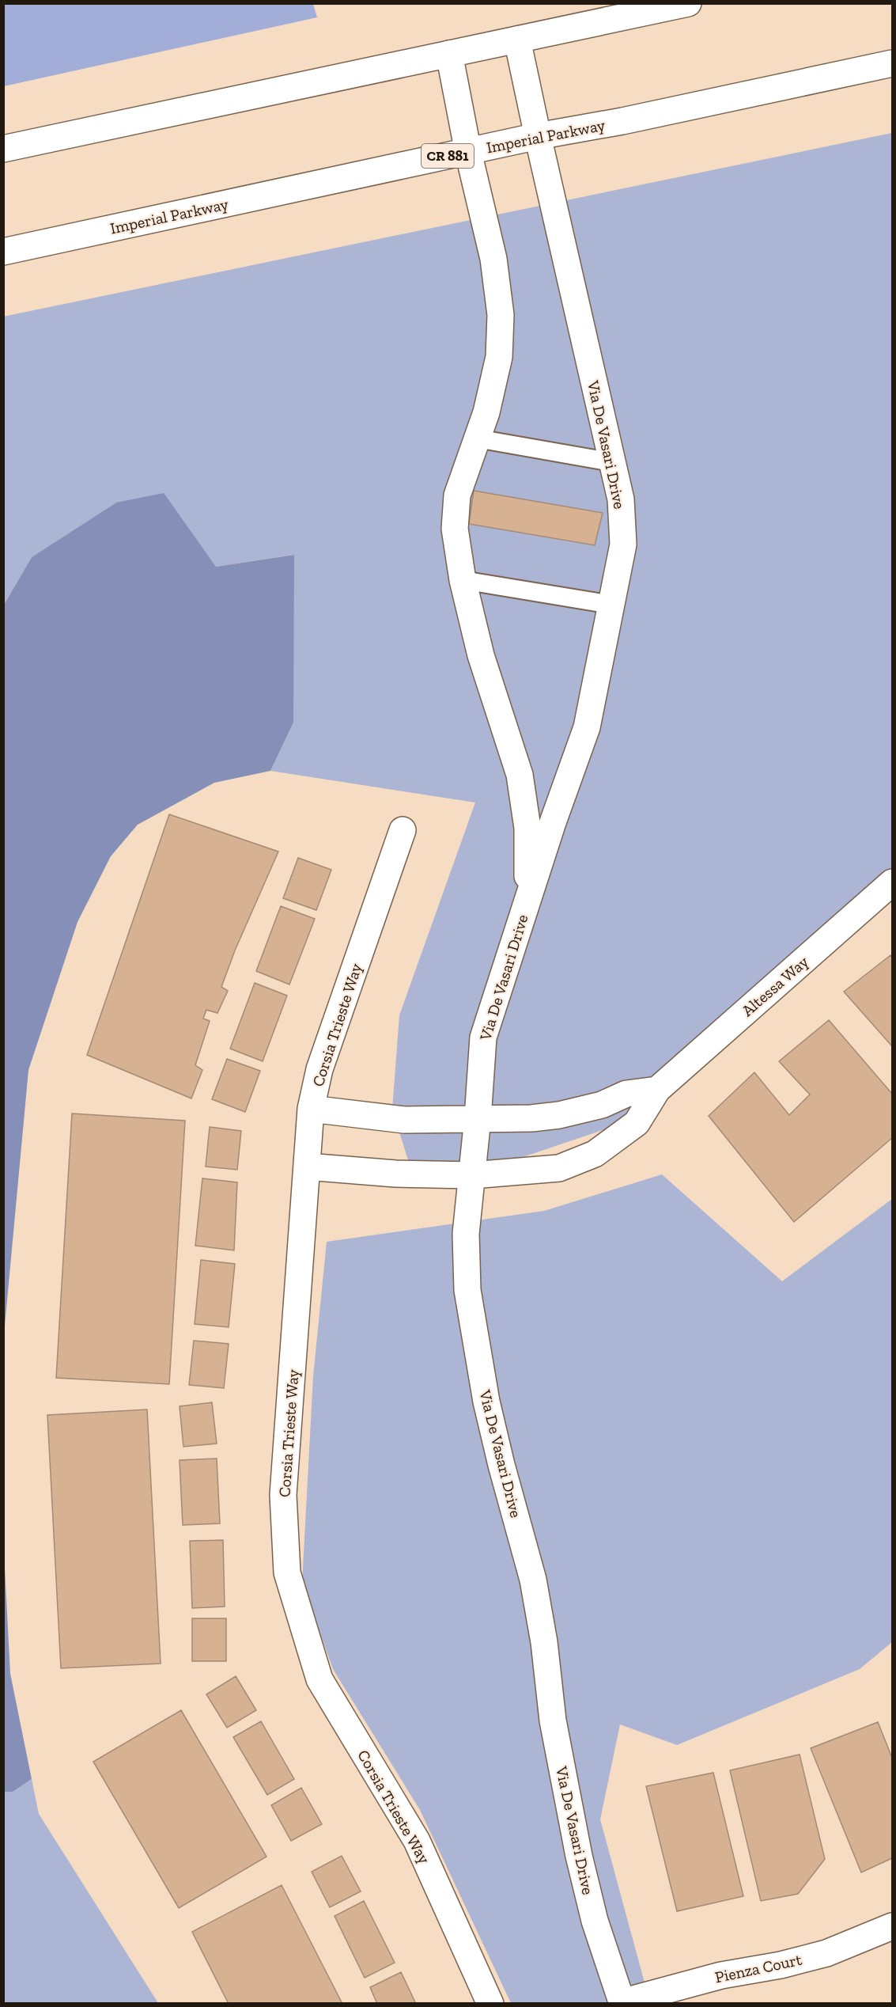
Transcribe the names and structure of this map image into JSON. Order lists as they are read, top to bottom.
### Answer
{
  "streets": {
    "street": [
      "Imperial Parkway",
      "CR 881",
      "Via De Vasari Drive",
      "Altessa Way",
      "Corsia Trieste Way",
      "Pienza Court"
    ]
  },
  "crossings": [
    ["Imperial Parkway", "Via De Vasari Drive"],
    ["Via De Vasari Drive", "Altessa Way"],
    ["Via De Vasari Drive", "Pienza Court"],
    ["Altessa Way", "Corsia Trieste Way"]
  ]
}
